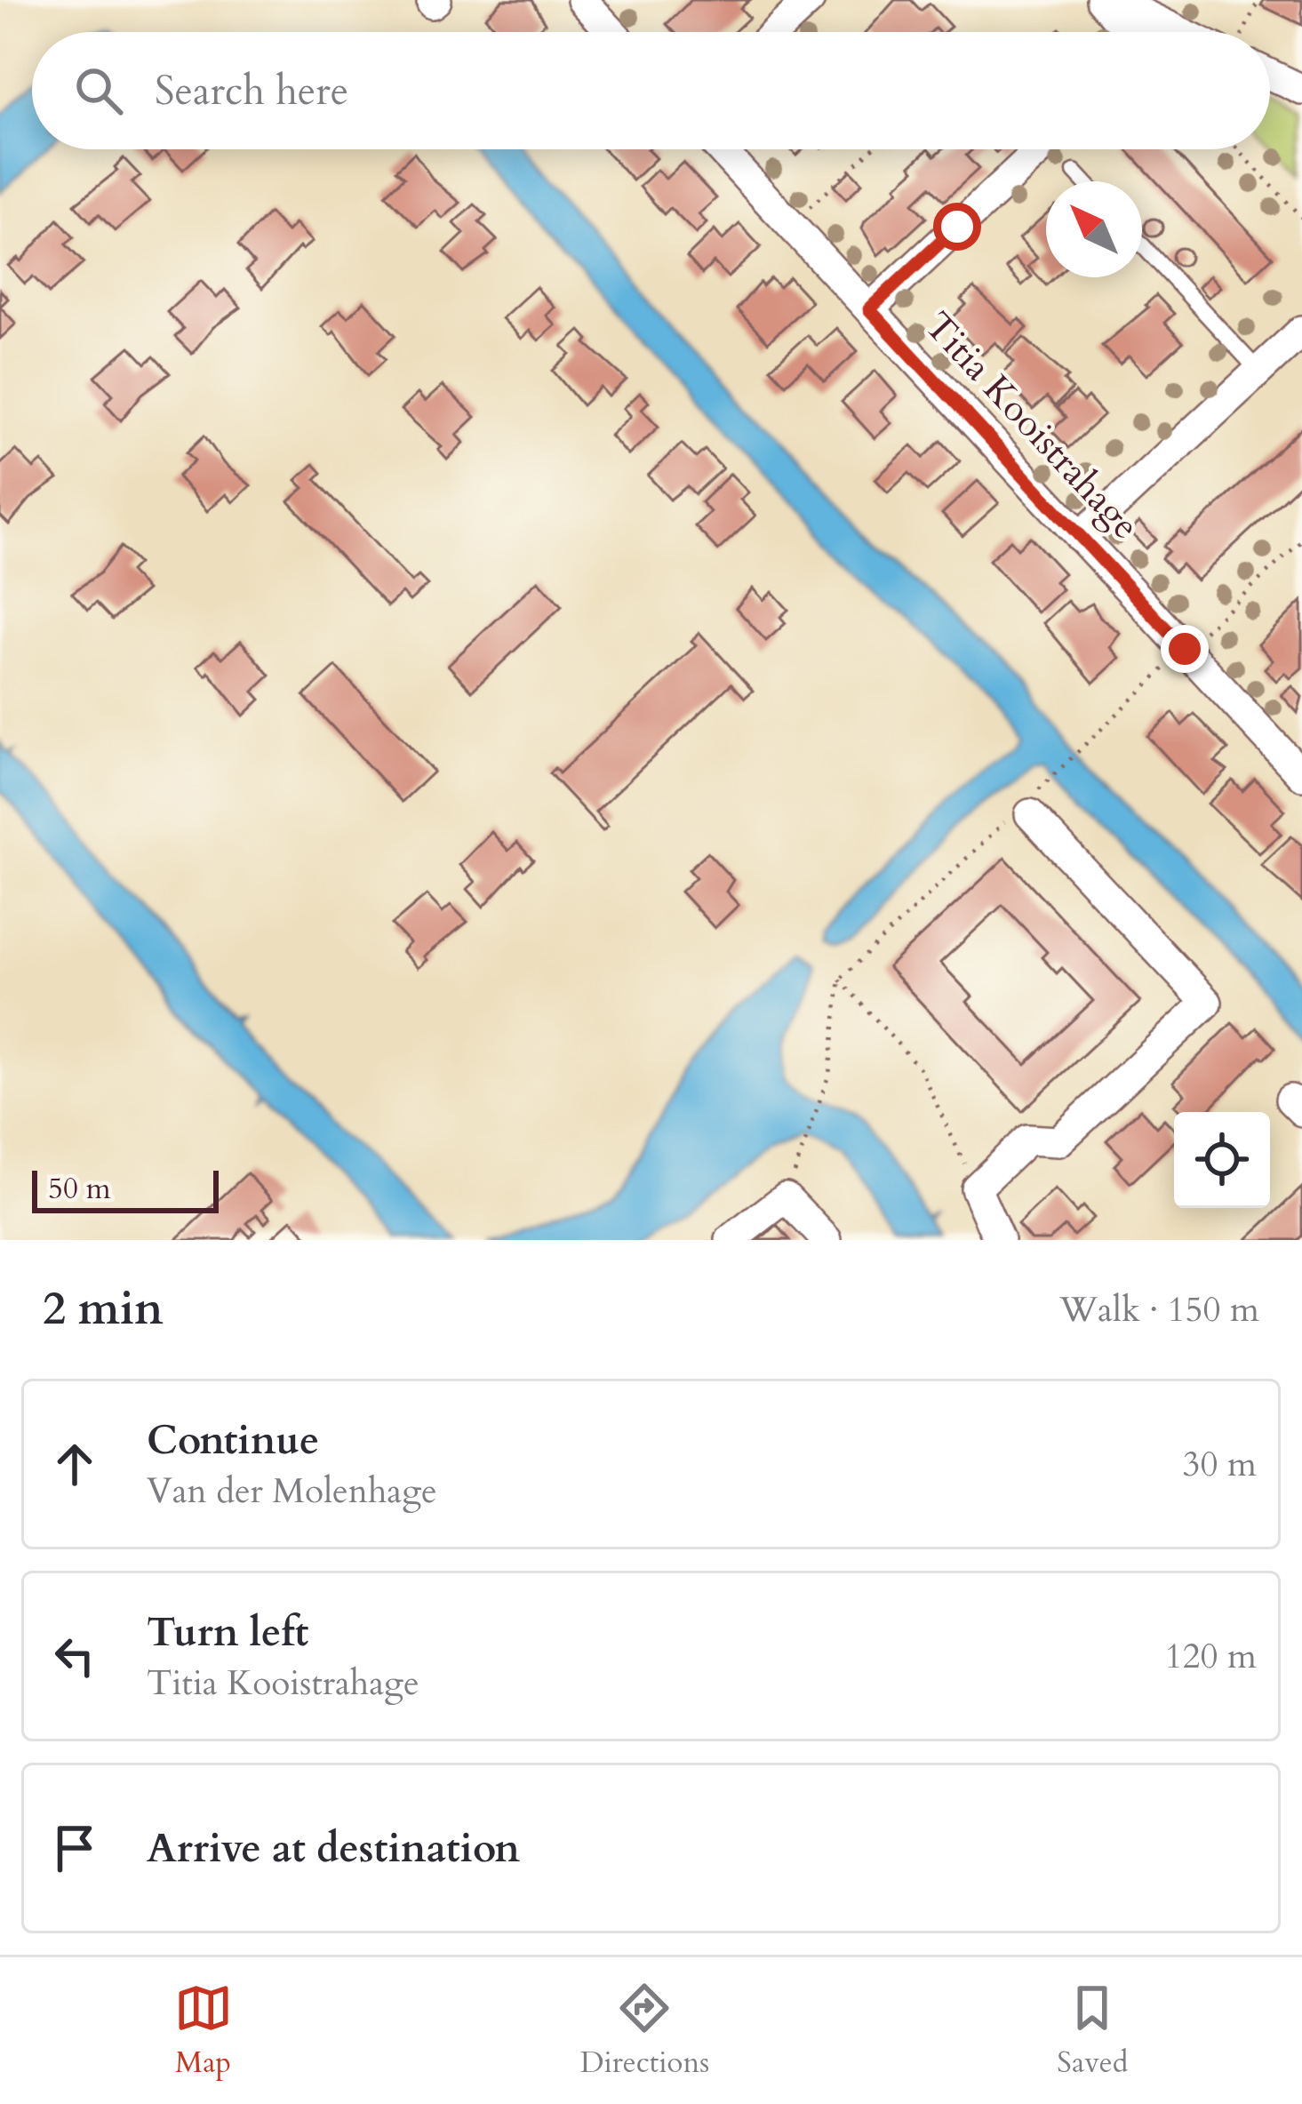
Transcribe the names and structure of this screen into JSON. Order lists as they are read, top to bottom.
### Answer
{
  "streets": {
    "street": ["Titia Kooistrahage"]
  },
  "scale_bar": "50 m",
  "north": "top left",
  "page": {
    "search": "Search here",
    "scale": "50 m",
    "heading": ["2 min", "Walk · 150 m"],
    "list": [
      ["Continue", "Van der Molenhage", "30 m"],
      ["Turn left", "Titia Kooistrahage", "120 m"],
      "Arrive at destination"
    ],
    "nav": ["Map", "Directions", "Saved"]
  }
}
